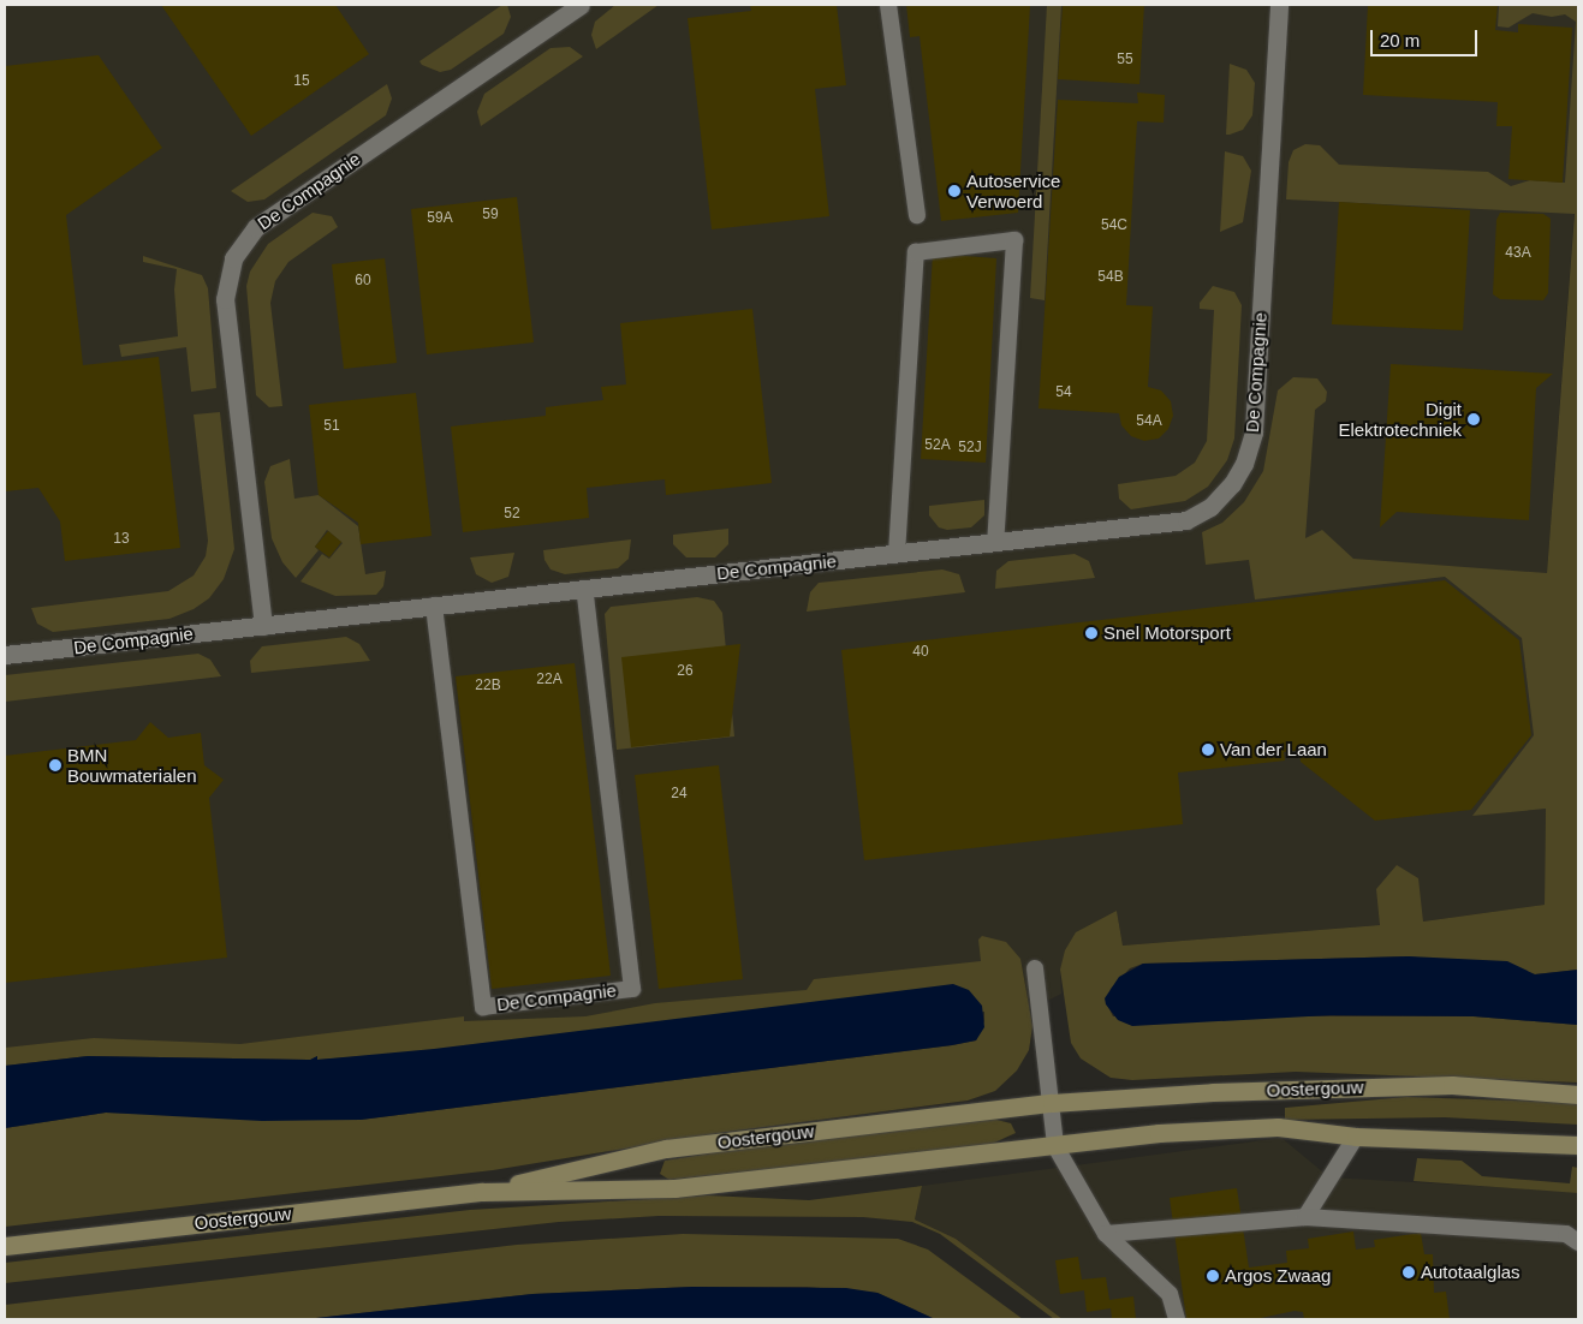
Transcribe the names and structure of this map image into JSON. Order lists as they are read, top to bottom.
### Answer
{
  "streets": {
    "main road": ["Oostergouw"],
    "street": ["De Compagnie"]
  },
  "places": [
    "Autoservice Verwoerd",
    "Digit Elektrotechniek",
    "Snel Motorsport",
    "Van der Laan",
    "BMN Bouwmaterialen",
    "Autotaalglas",
    "Argos Zwaag"
  ],
  "house_numbers": [
    "55",
    "15",
    "59",
    "59A",
    "54C",
    "43A",
    "54B",
    "60",
    "54",
    "54A",
    "51",
    "52A",
    "52J",
    "52",
    "13",
    "40",
    "26",
    "22A",
    "22B",
    "24"
  ],
  "scale_bar": "20 m"
}
